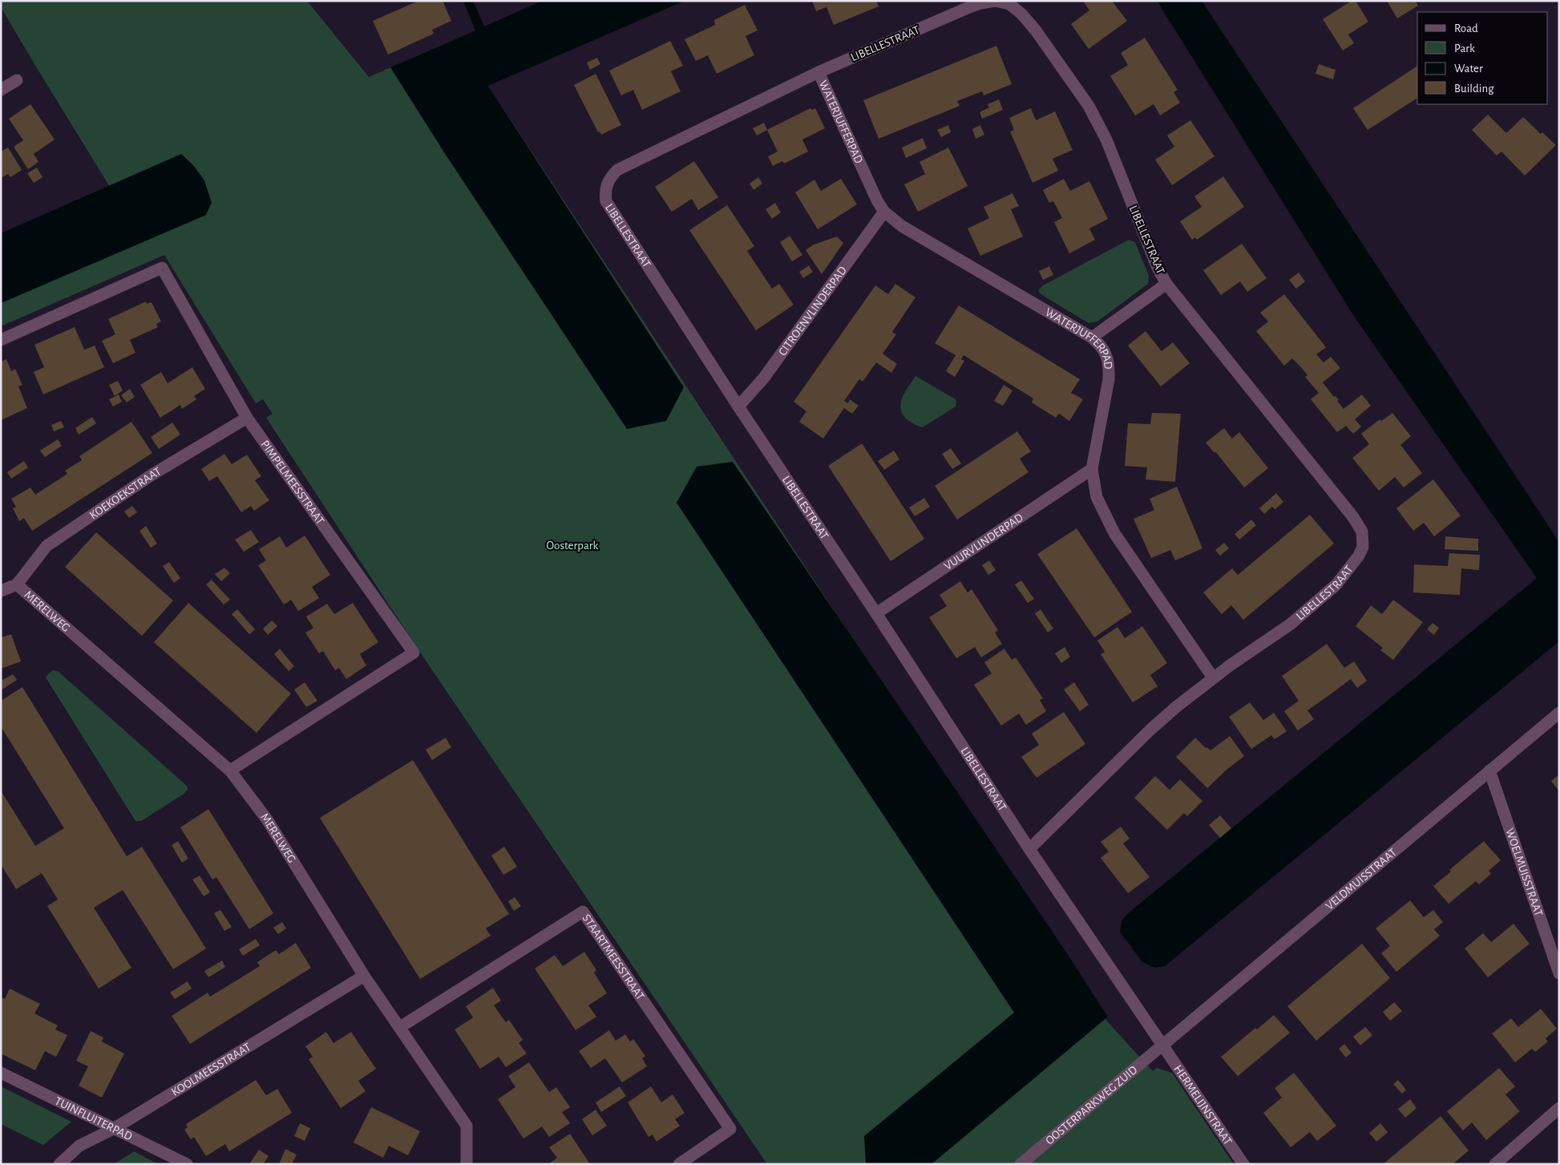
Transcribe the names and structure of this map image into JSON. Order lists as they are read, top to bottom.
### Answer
{
  "streets": {
    "street": [
      "LIBELLESTRAAT",
      "WATERJUFFERPAD",
      "CITROENVLINDERPAD",
      "PIMPELMEESSTRAAT",
      "KOEKOEKSTRAAT",
      "VUURVLINDERPAD",
      "MERELWEG",
      "WOELMUISSTRAAT",
      "VELDMUISSTRAAT",
      "STAARTMEESSTRAAT",
      "KOOLMEESSTRAAT",
      "OOSTERPARKWEG ZUID",
      "HERMELIJNSTRAAT",
      "TUINFLUITERPAD"
    ]
  },
  "crossings": [
    ["LIBELLESTRAAT", "WATERJUFFERPAD"],
    ["LIBELLESTRAAT", "CITROENVLINDERPAD"],
    ["LIBELLESTRAAT", "VUURVLINDERPAD"],
    ["LIBELLESTRAAT", "VELDMUISSTRAAT"],
    ["LIBELLESTRAAT", "OOSTERPARKWEG ZUID"],
    ["LIBELLESTRAAT", "HERMELIJNSTRAAT"],
    ["WATERJUFFERPAD", "CITROENVLINDERPAD"],
    ["WATERJUFFERPAD", "VUURVLINDERPAD"],
    ["PIMPELMEESSTRAAT", "KOEKOEKSTRAAT"],
    ["PIMPELMEESSTRAAT", "MERELWEG"],
    ["KOEKOEKSTRAAT", "MERELWEG"],
    ["MERELWEG", "STAARTMEESSTRAAT"],
    ["MERELWEG", "KOOLMEESSTRAAT"],
    ["WOELMUISSTRAAT", "VELDMUISSTRAAT"],
    ["VELDMUISSTRAAT", "OOSTERPARKWEG ZUID"],
    ["VELDMUISSTRAAT", "HERMELIJNSTRAAT"],
    ["KOOLMEESSTRAAT", "TUINFLUITERPAD"],
    ["OOSTERPARKWEG ZUID", "HERMELIJNSTRAAT"]
  ],
  "parks": ["Oosterpark"],
  "legend": [
    "Road",
    "Park",
    "Water",
    "Building"
  ]
}
